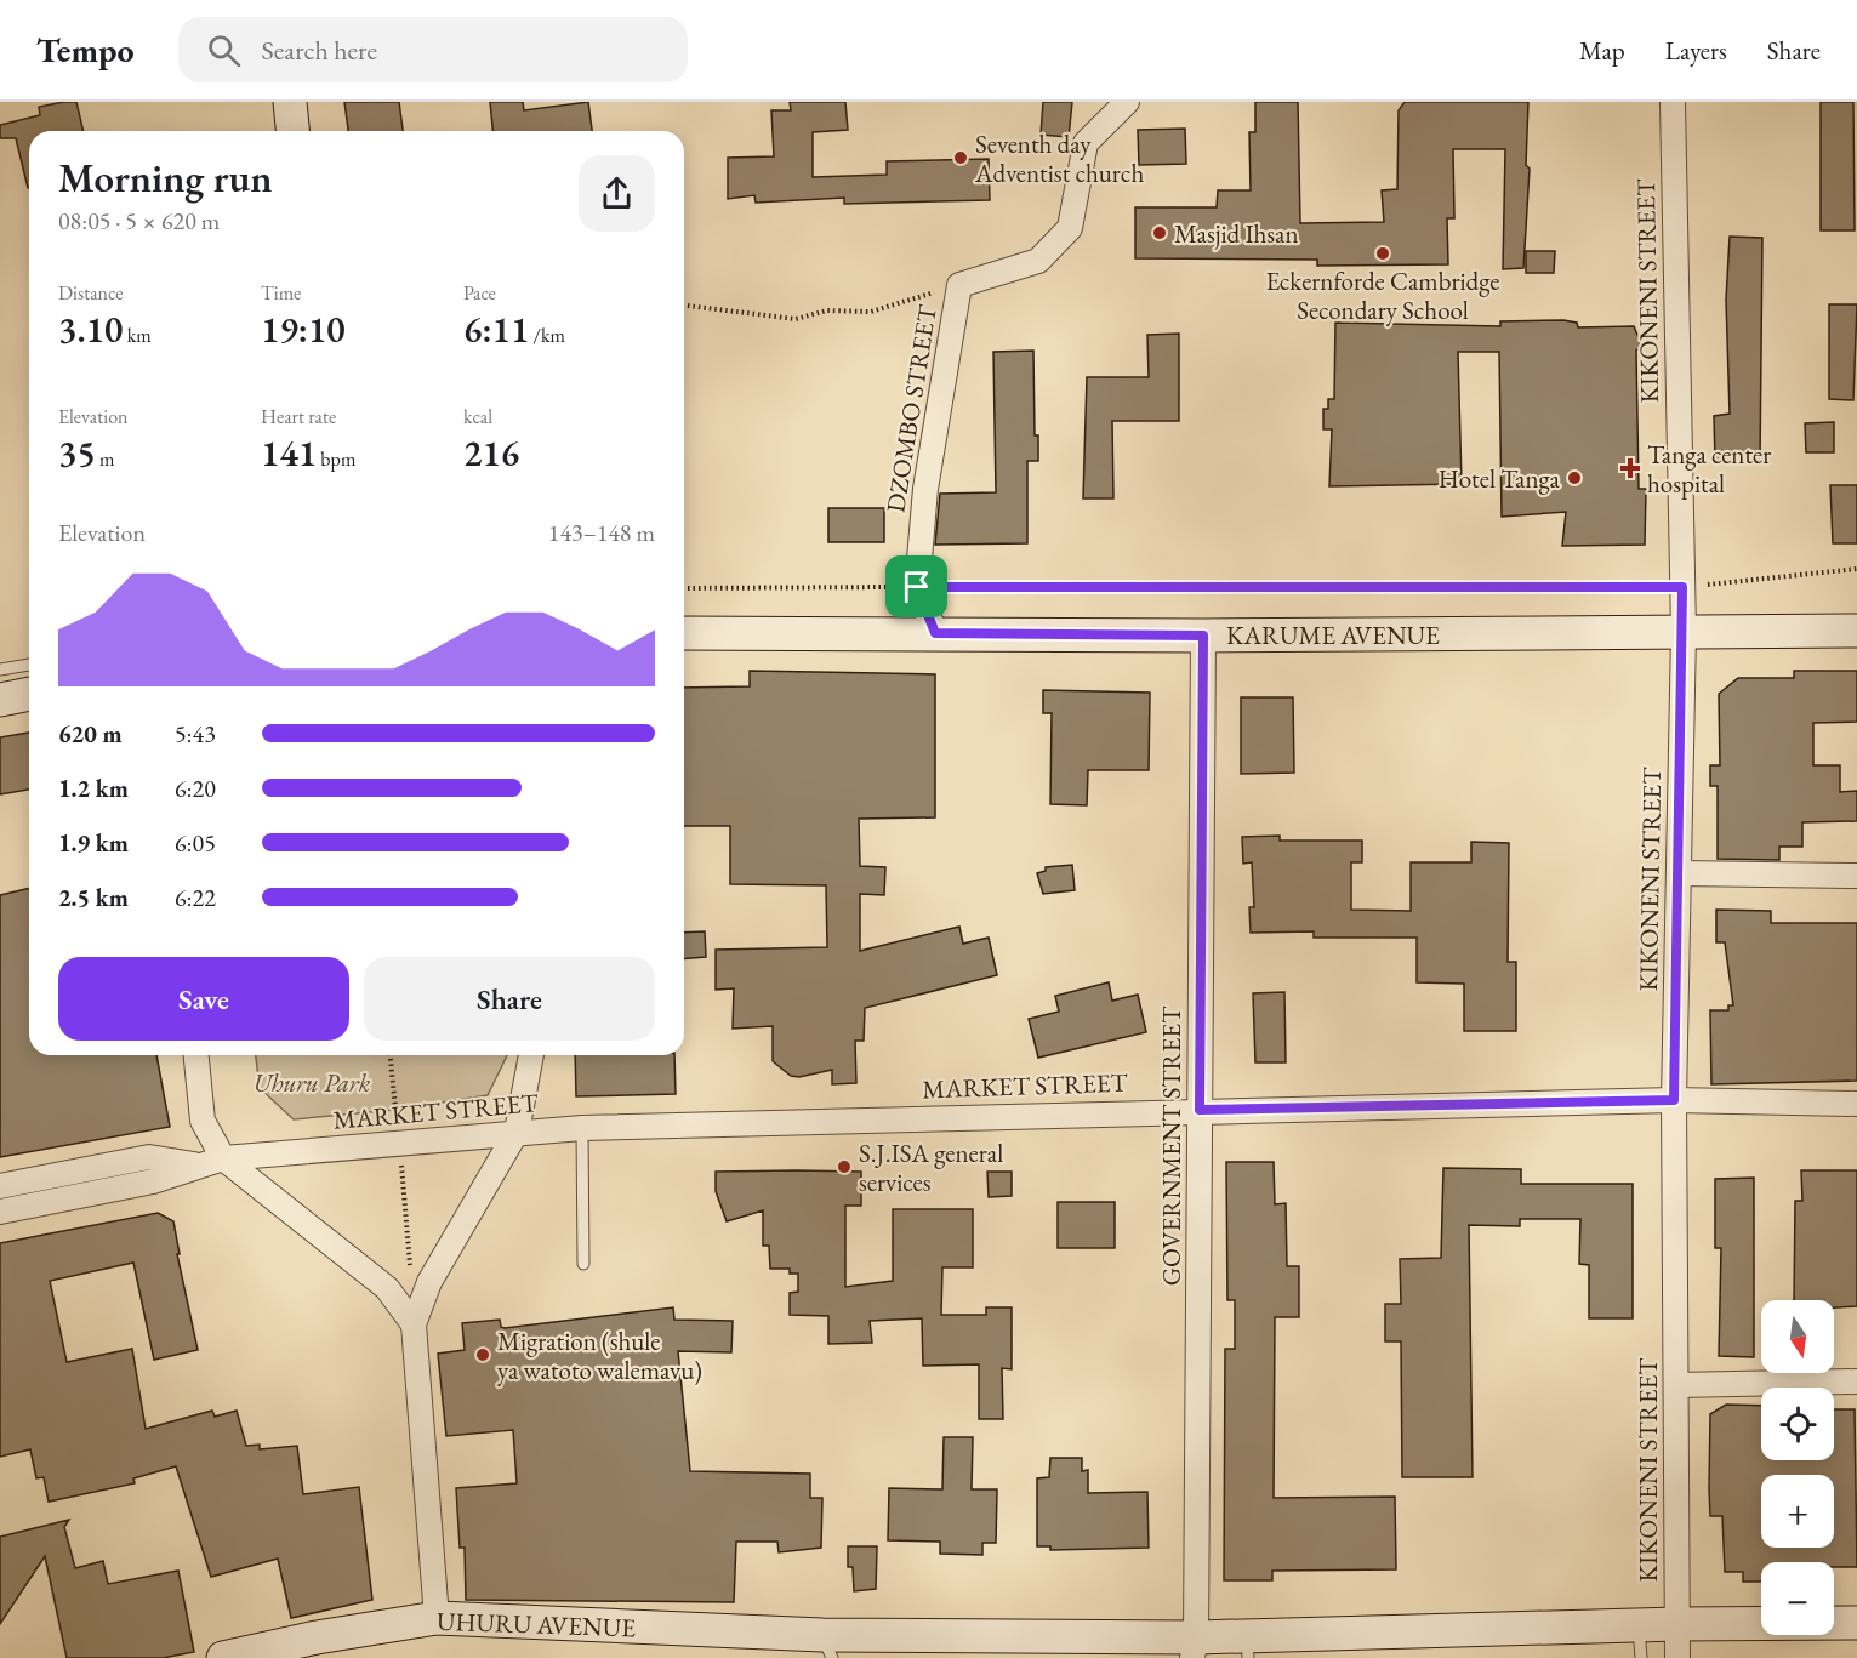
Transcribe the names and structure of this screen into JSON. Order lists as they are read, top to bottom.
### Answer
{
  "streets": {
    "street": [
      "KIKONENI STREET",
      "DZOMBO STREET",
      "KARUME AVENUE",
      "MARKET STREET",
      "GOVERNMENT STREET",
      "UHURU AVENUE"
    ]
  },
  "crossings": [
    ["KIKONENI STREET", "KARUME AVENUE"],
    ["KIKONENI STREET", "MARKET STREET"],
    ["KIKONENI STREET", "UHURU AVENUE"],
    ["DZOMBO STREET", "KARUME AVENUE"],
    ["KARUME AVENUE", "GOVERNMENT STREET"],
    ["MARKET STREET", "GOVERNMENT STREET"],
    ["GOVERNMENT STREET", "UHURU AVENUE"]
  ],
  "parks": ["Uhuru Park"],
  "places": {
    "other": [
      "Seventh day Adventist church",
      "Masjid Ihsan",
      "Eckernforde Cambridge Secondary School",
      "Hotel Tanga",
      "S.J.ISA general services",
      "Migration (shule ya watoto walemavu)"
    ],
    "health": ["Tanga center hospital"]
  },
  "north": "bottom",
  "page": {
    "header": "Tempo",
    "search": "Search here",
    "nav": ["Map", "Layers", "Share"],
    "heading": ["Morning run", "08:05 · 5 × 620 m"],
    "stats": [
      ["Distance", "3.10 km"],
      ["Time", "19:10"],
      ["Pace", "6:11 /km"],
      ["Elevation", "35 m"],
      ["Heart rate", "141 bpm"],
      ["kcal", "216"]
    ],
    "chart": ["Elevation", "143–148 m"],
    "list": [
      {
        "name": "620 m",
        "note": "5:43"
      },
      {
        "name": "1.2 km",
        "note": "6:20"
      },
      {
        "name": "1.9 km",
        "note": "6:05"
      },
      {
        "name": "2.5 km",
        "note": "6:22"
      }
    ],
    "buttons": ["Save", "Share"],
    "map_buttons": ["+", "−"]
  }
}
